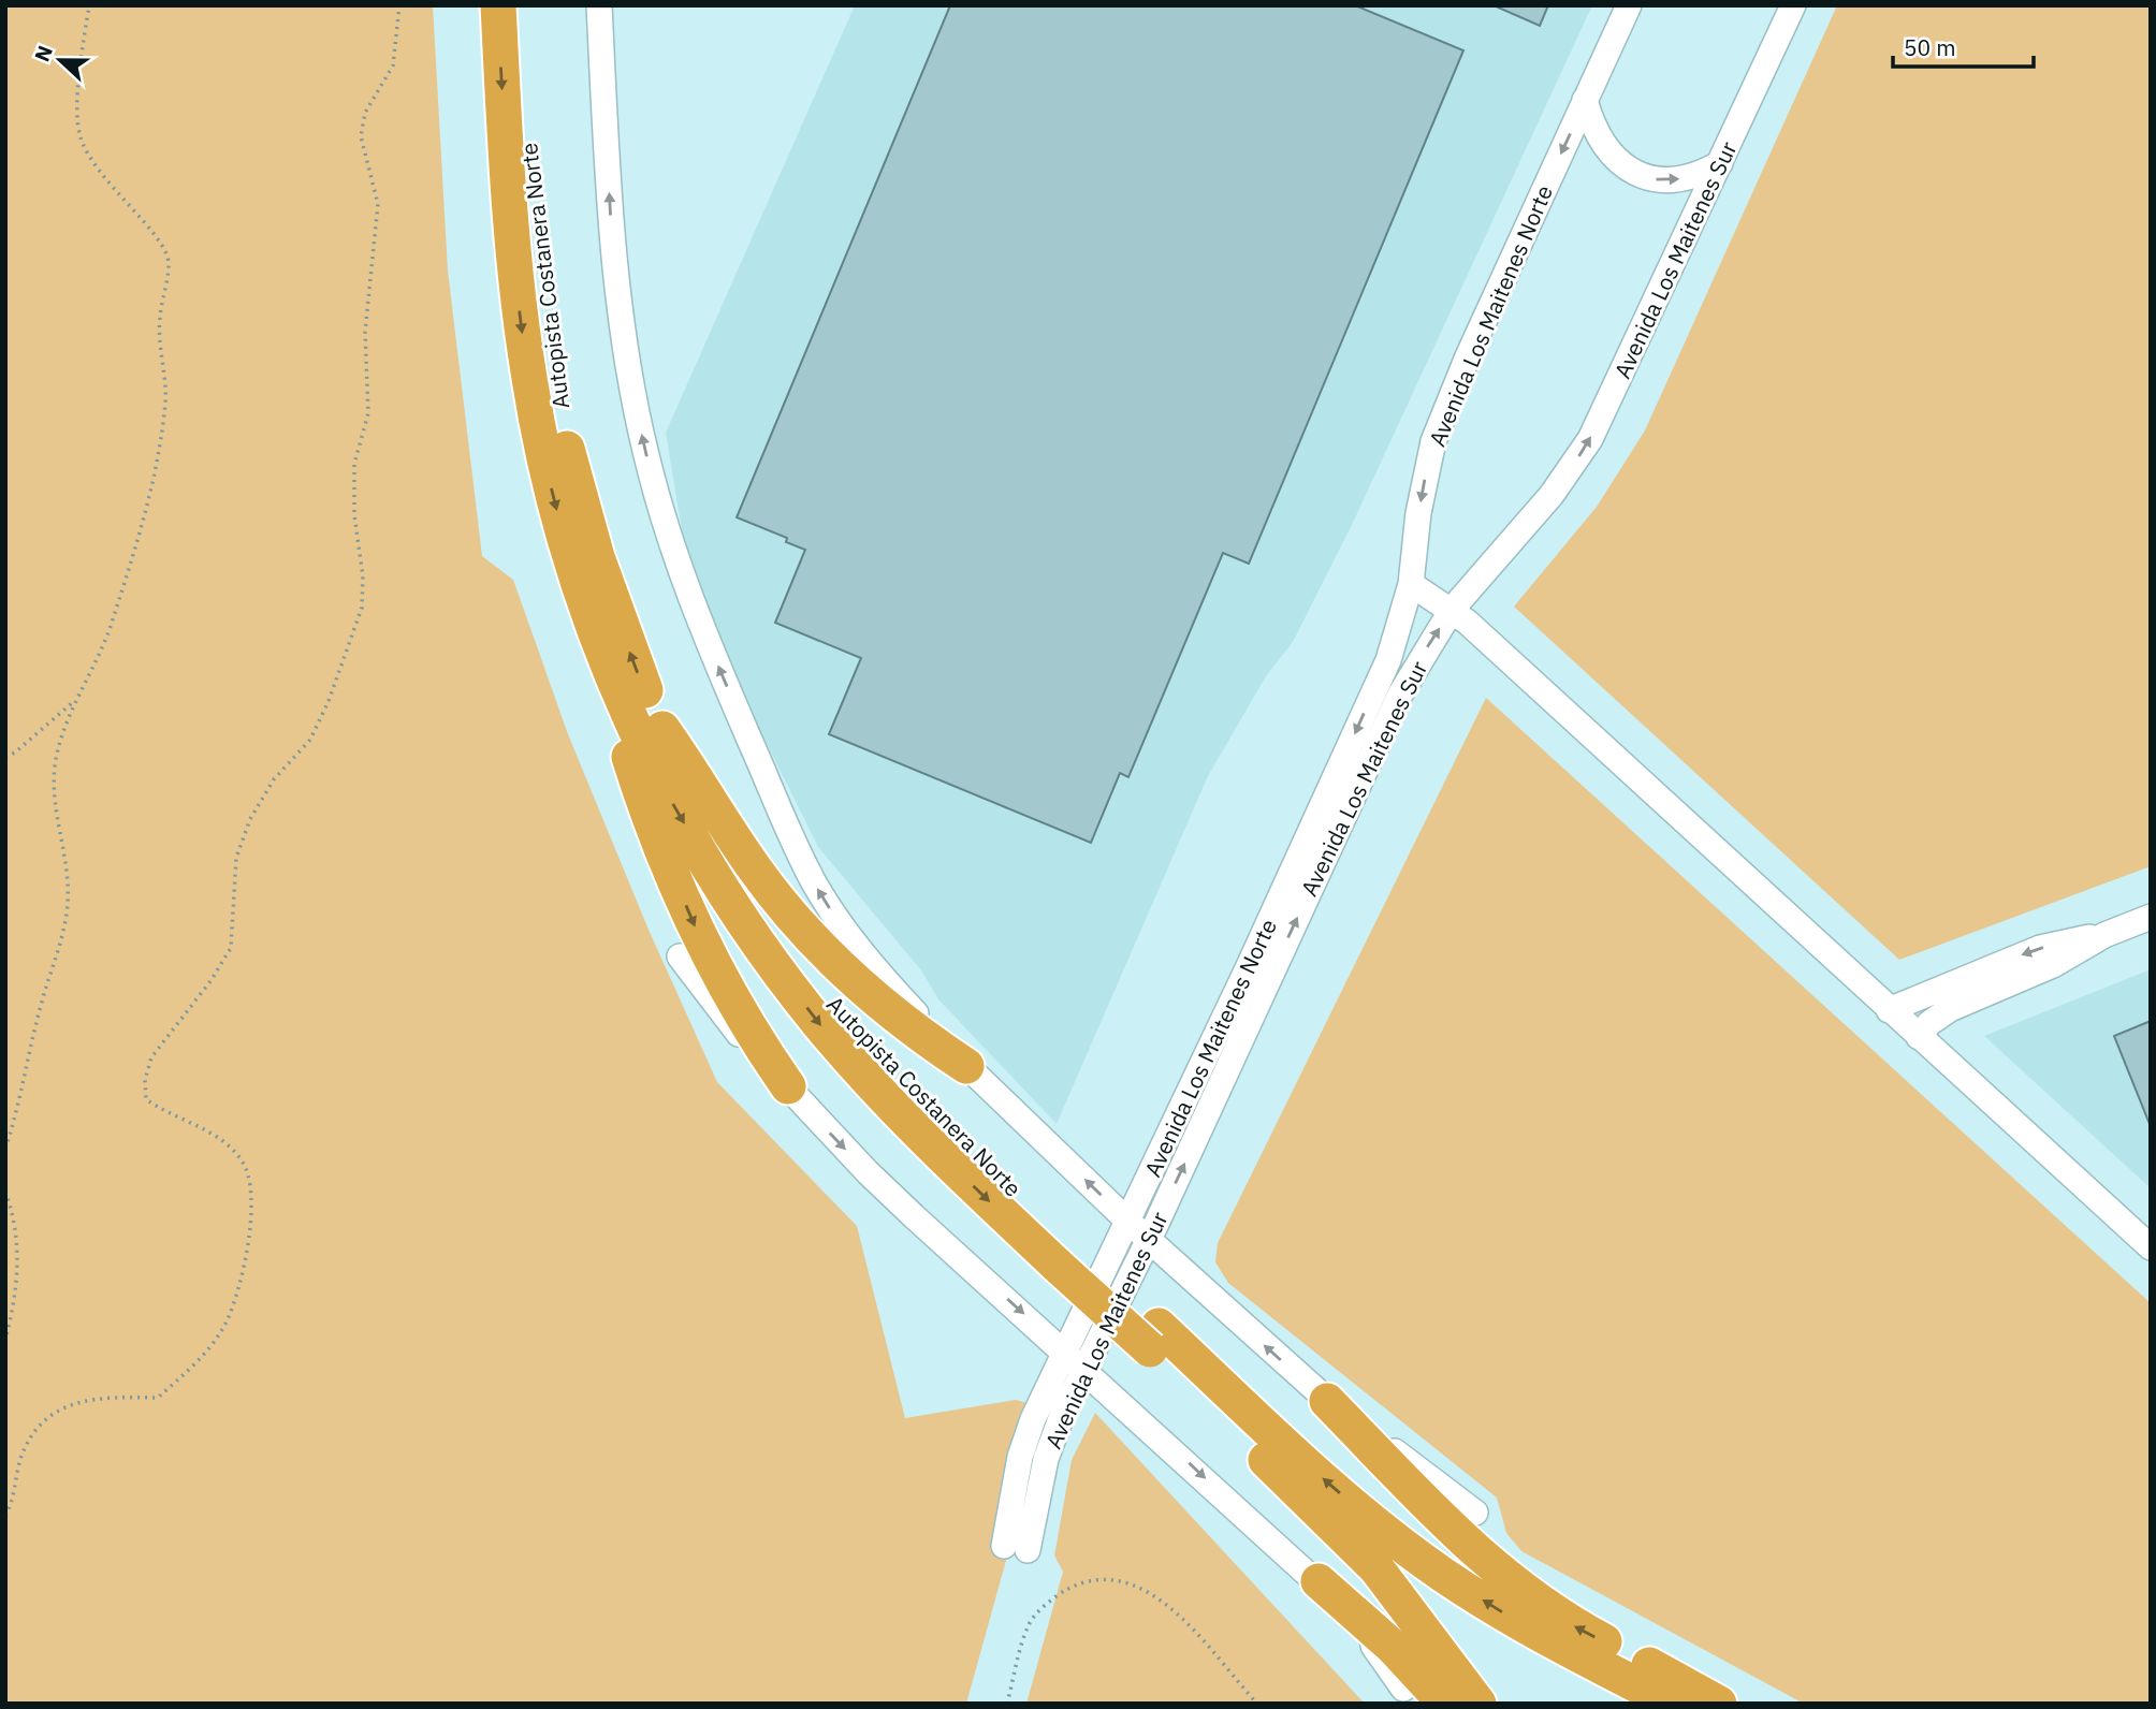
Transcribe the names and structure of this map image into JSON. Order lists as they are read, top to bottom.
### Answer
{
  "streets": {
    "highway": ["Autopista Costanera Norte"],
    "street": ["Avenida Los Maitenes Sur", "Avenida Los Maitenes Norte"]
  },
  "crossings": [
    ["Avenida Los Maitenes Sur", "Avenida Los Maitenes Norte"]
  ],
  "one_way": ["Avenida Los Maitenes Sur", "Avenida Los Maitenes Norte"],
  "scale_bar": "50 m",
  "north": "left"
}
